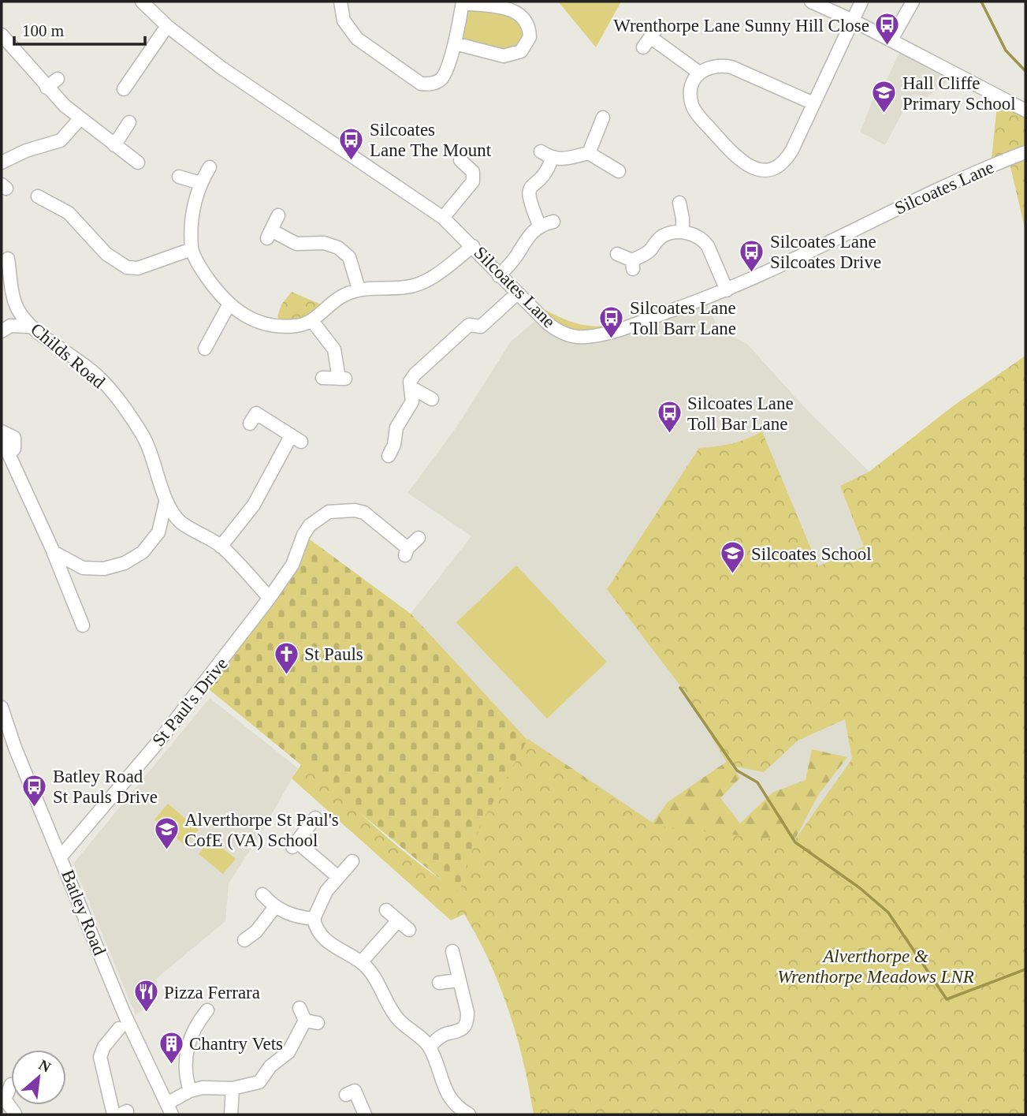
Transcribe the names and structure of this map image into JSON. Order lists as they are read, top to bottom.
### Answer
{
  "streets": {
    "street": [
      "Silcoates Lane",
      "Childs Road",
      "St Paul's Drive",
      "Batley Road"
    ]
  },
  "crossings": [
    ["St Paul's Drive", "Batley Road"]
  ],
  "parks": ["Alverthorpe & Wrenthorpe Meadows LNR"],
  "places": {
    "bus stop": [
      "Wrenthorpe Lane Sunny Hill Close",
      "Silcoates Lane The Mount",
      "Silcoates Lane Silcoates Drive",
      "Silcoates Lane Toll Barr Lane",
      "Silcoates Lane Toll Bar Lane",
      "Batley Road St Pauls Drive"
    ],
    "school or university": ["Hall Cliffe Primary School", "Silcoates School", "Alverthorpe St Paul's CofE (VA) School"],
    "church": ["St Pauls"],
    "restaurant": ["Pizza Ferrara"],
    "building": ["Chantry Vets"]
  },
  "scale_bar": "100 m",
  "north": "top right"
}
